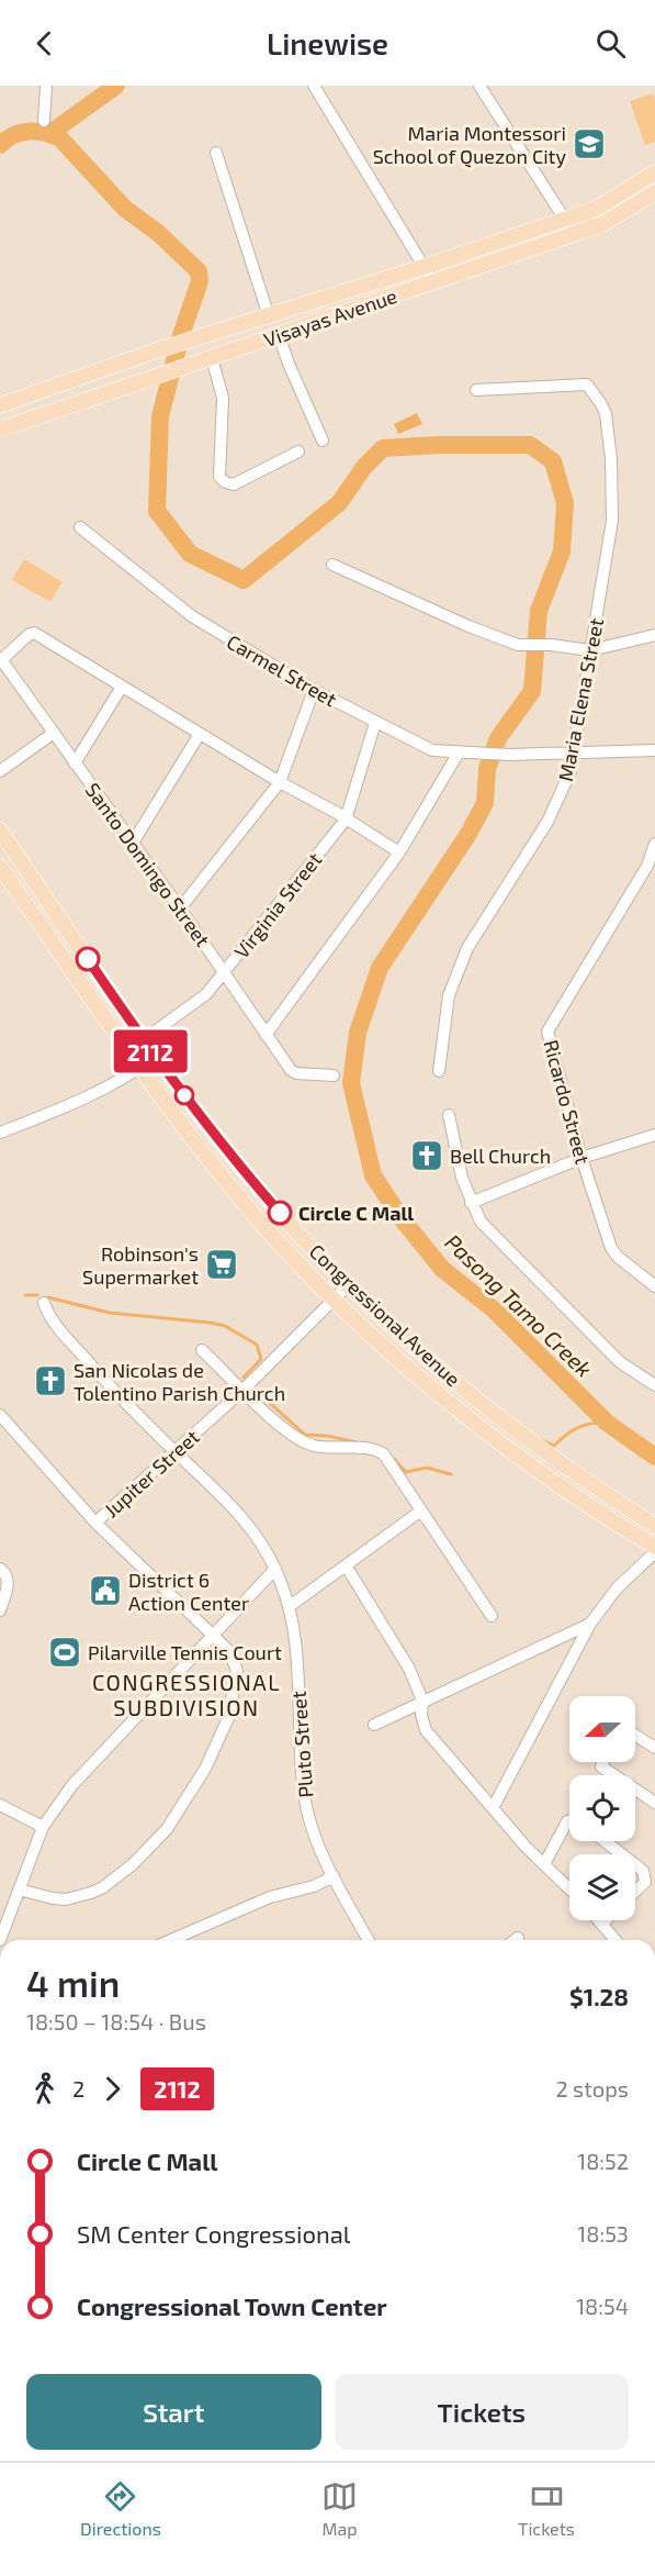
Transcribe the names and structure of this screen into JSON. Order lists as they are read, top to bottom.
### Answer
{
  "streets": {
    "main road": ["Visayas Avenue", "Congressional Avenue"],
    "street": [
      "Carmel Street",
      "Maria Elena Street",
      "Santo Domingo Street",
      "Virginia Street",
      "Ricardo Street",
      "Jupiter Street",
      "Pluto Street"
    ]
  },
  "crossings": [
    ["Carmel Street", "Maria Elena Street"],
    ["Carmel Street", "Virginia Street"],
    ["Santo Domingo Street", "Virginia Street"],
    ["Virginia Street", "Congressional Avenue"],
    ["Congressional Avenue", "Jupiter Street"],
    ["Jupiter Street", "Pluto Street"]
  ],
  "districts": ["CONGRESSIONAL SUBDIVISION"],
  "water": ["Pasong Tamo Creek"],
  "places": {
    "school or university": ["Maria Montessori School of Quezon City"],
    "church": ["Bell Church", "San Nicolas de Tolentino Parish Church"],
    "other": ["Circle C Mall"],
    "supermarket": ["Robinson's Supermarket"],
    "public building": ["District 6 Action Center"],
    "sports": ["Pilarville Tennis Court"]
  },
  "lines": ["bus line 2112"],
  "north": "left",
  "page": {
    "header": "Linewise",
    "on_map": "2112",
    "heading": ["4 min", "18:50 – 18:54 · Bus", "$1.28"],
    "legs": ["2", "2112", "2 stops"],
    "list": [
      {
        "name": "Circle C Mall",
        "value": "18:52"
      },
      {
        "name": "SM Center Congressional",
        "value": "18:53"
      },
      {
        "name": "Congressional Town Center",
        "value": "18:54"
      }
    ],
    "buttons": ["Start", "Tickets"],
    "tabs": ["Directions", "Map", "Tickets"]
  }
}
